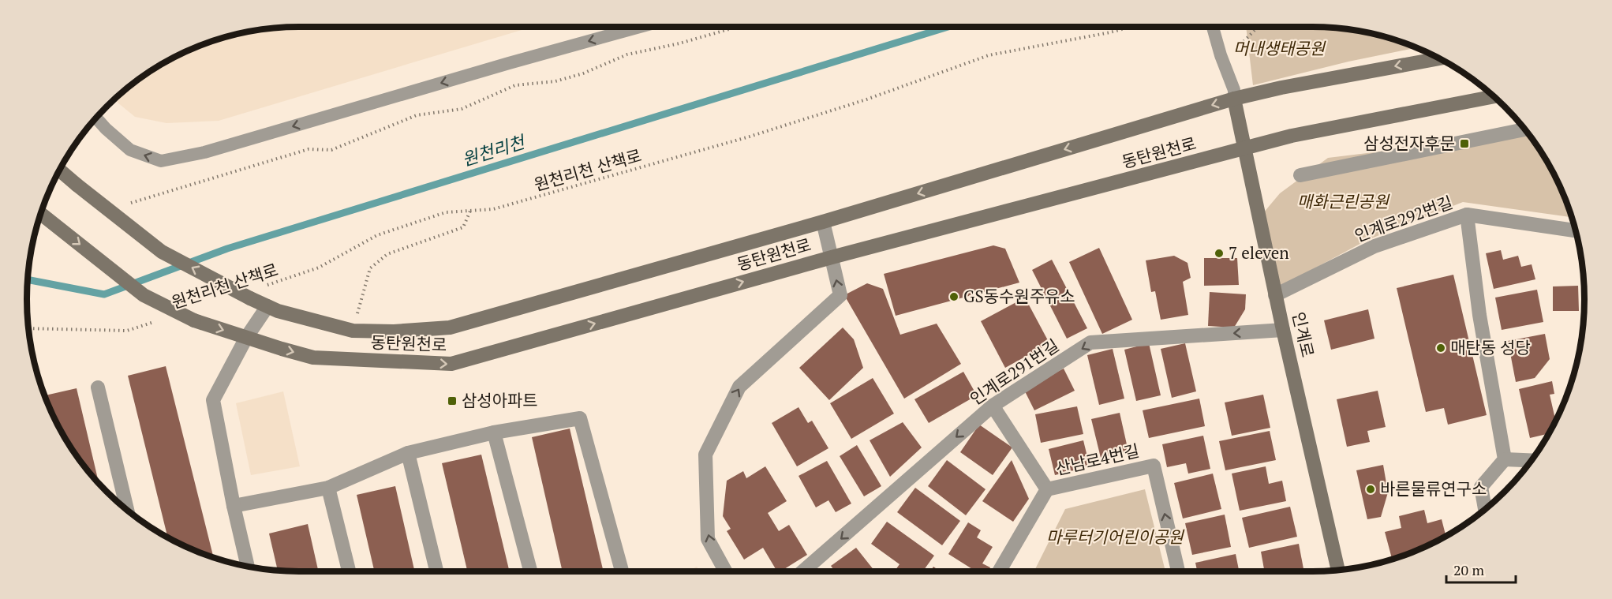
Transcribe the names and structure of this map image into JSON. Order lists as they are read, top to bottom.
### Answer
{
  "streets": {
    "main road": ["동탄원천로", "인계로"],
    "street": ["인계로292번길", "인계로291번길", "산남로4번길"],
    "path": ["원천리천 산책로"]
  },
  "crossings": [
    ["동탄원천로", "인계로"],
    ["인계로292번길", "인계로"],
    ["인계로", "인계로291번길"]
  ],
  "one_way": ["인계로291번길"],
  "water": ["원천리천"],
  "parks": ["머내생태공원", "매화근린공원", "마루터기어린이공원"],
  "places": {
    "transit": ["삼성전자후문", "삼성아파트"],
    "other": [
      "7 eleven",
      "GS동수원주유소",
      "매탄동 성당",
      "바른물류연구소"
    ]
  },
  "scale_bar": "20 m"
}
